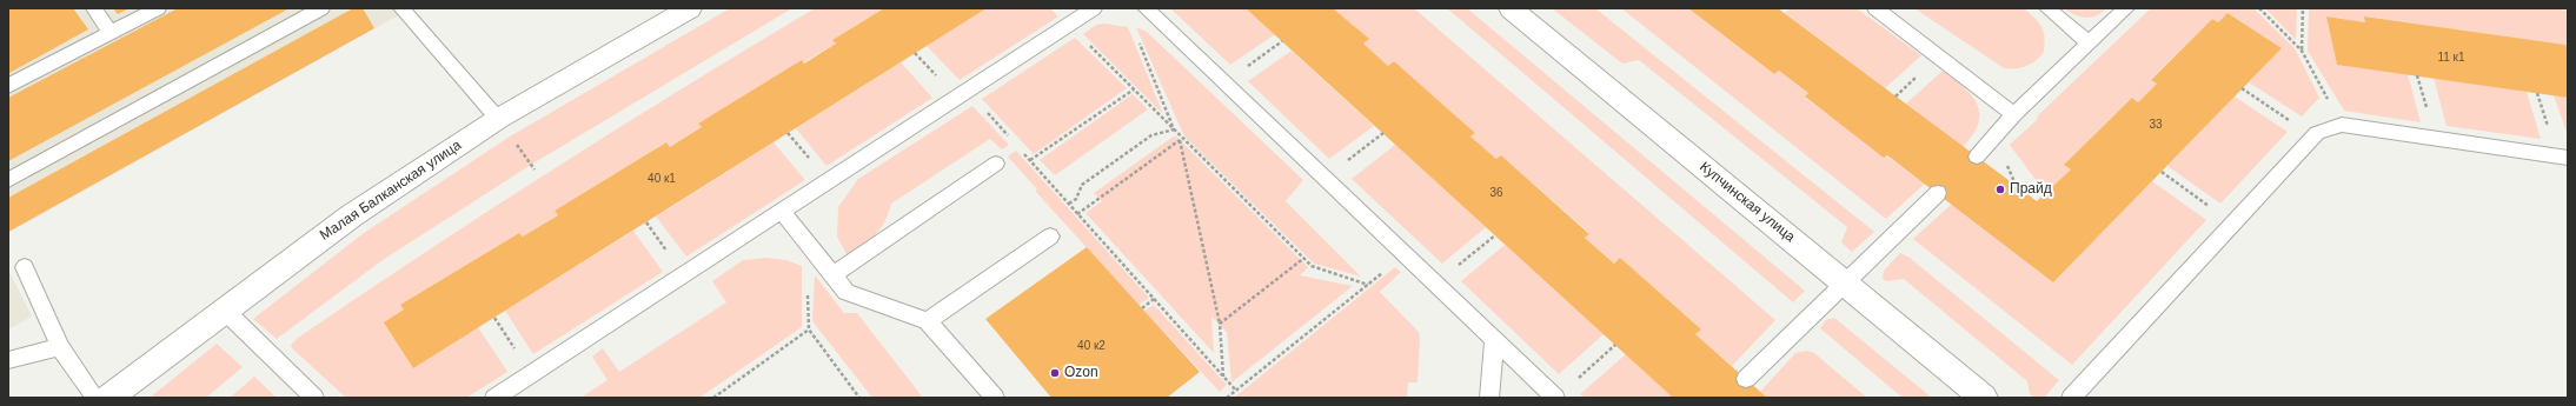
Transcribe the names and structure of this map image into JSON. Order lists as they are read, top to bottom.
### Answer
{
  "streets": {
    "street": ["Малая Балканская улица", "Купчинская улица"]
  },
  "places": ["Прайд", "Ozon"],
  "house_numbers": [
    "11 к1",
    "33",
    "40 к1",
    "36",
    "40 к2"
  ]
}
